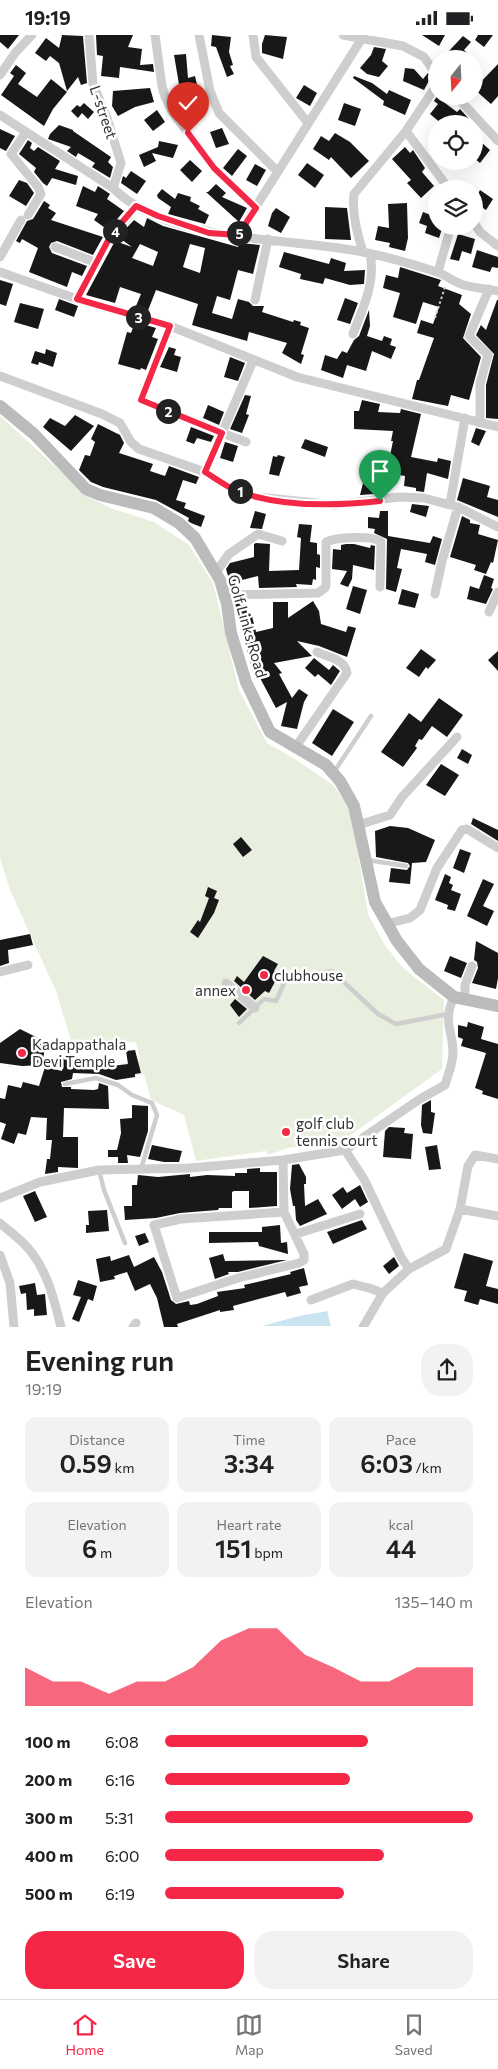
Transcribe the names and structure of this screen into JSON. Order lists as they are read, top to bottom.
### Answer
{
  "streets": {
    "street": ["L-street", "Golf Links Road"]
  },
  "places": [
    "clubhouse",
    "annex",
    "Kadappathala Devi Temple",
    "golf club tennis court"
  ],
  "north": "bottom",
  "page": {
    "status": "19:19",
    "pins": [
      "4",
      "5",
      "3",
      "2",
      "1"
    ],
    "heading": ["Evening run", "19:19"],
    "stats": [
      ["Distance", "0.59 km"],
      ["Time", "3:34"],
      ["Pace", "6:03 /km"],
      ["Elevation", "6 m"],
      ["Heart rate", "151 bpm"],
      ["kcal", "44"]
    ],
    "chart": ["Elevation", "135–140 m"],
    "list": [
      {
        "name": "100 m",
        "note": "6:08"
      },
      {
        "name": "200 m",
        "note": "6:16"
      },
      {
        "name": "300 m",
        "note": "5:31"
      },
      {
        "name": "400 m",
        "note": "6:00"
      },
      {
        "name": "500 m",
        "note": "6:19"
      }
    ],
    "buttons": ["Save", "Share"],
    "tabs": ["Home", "Map", "Saved"]
  }
}
